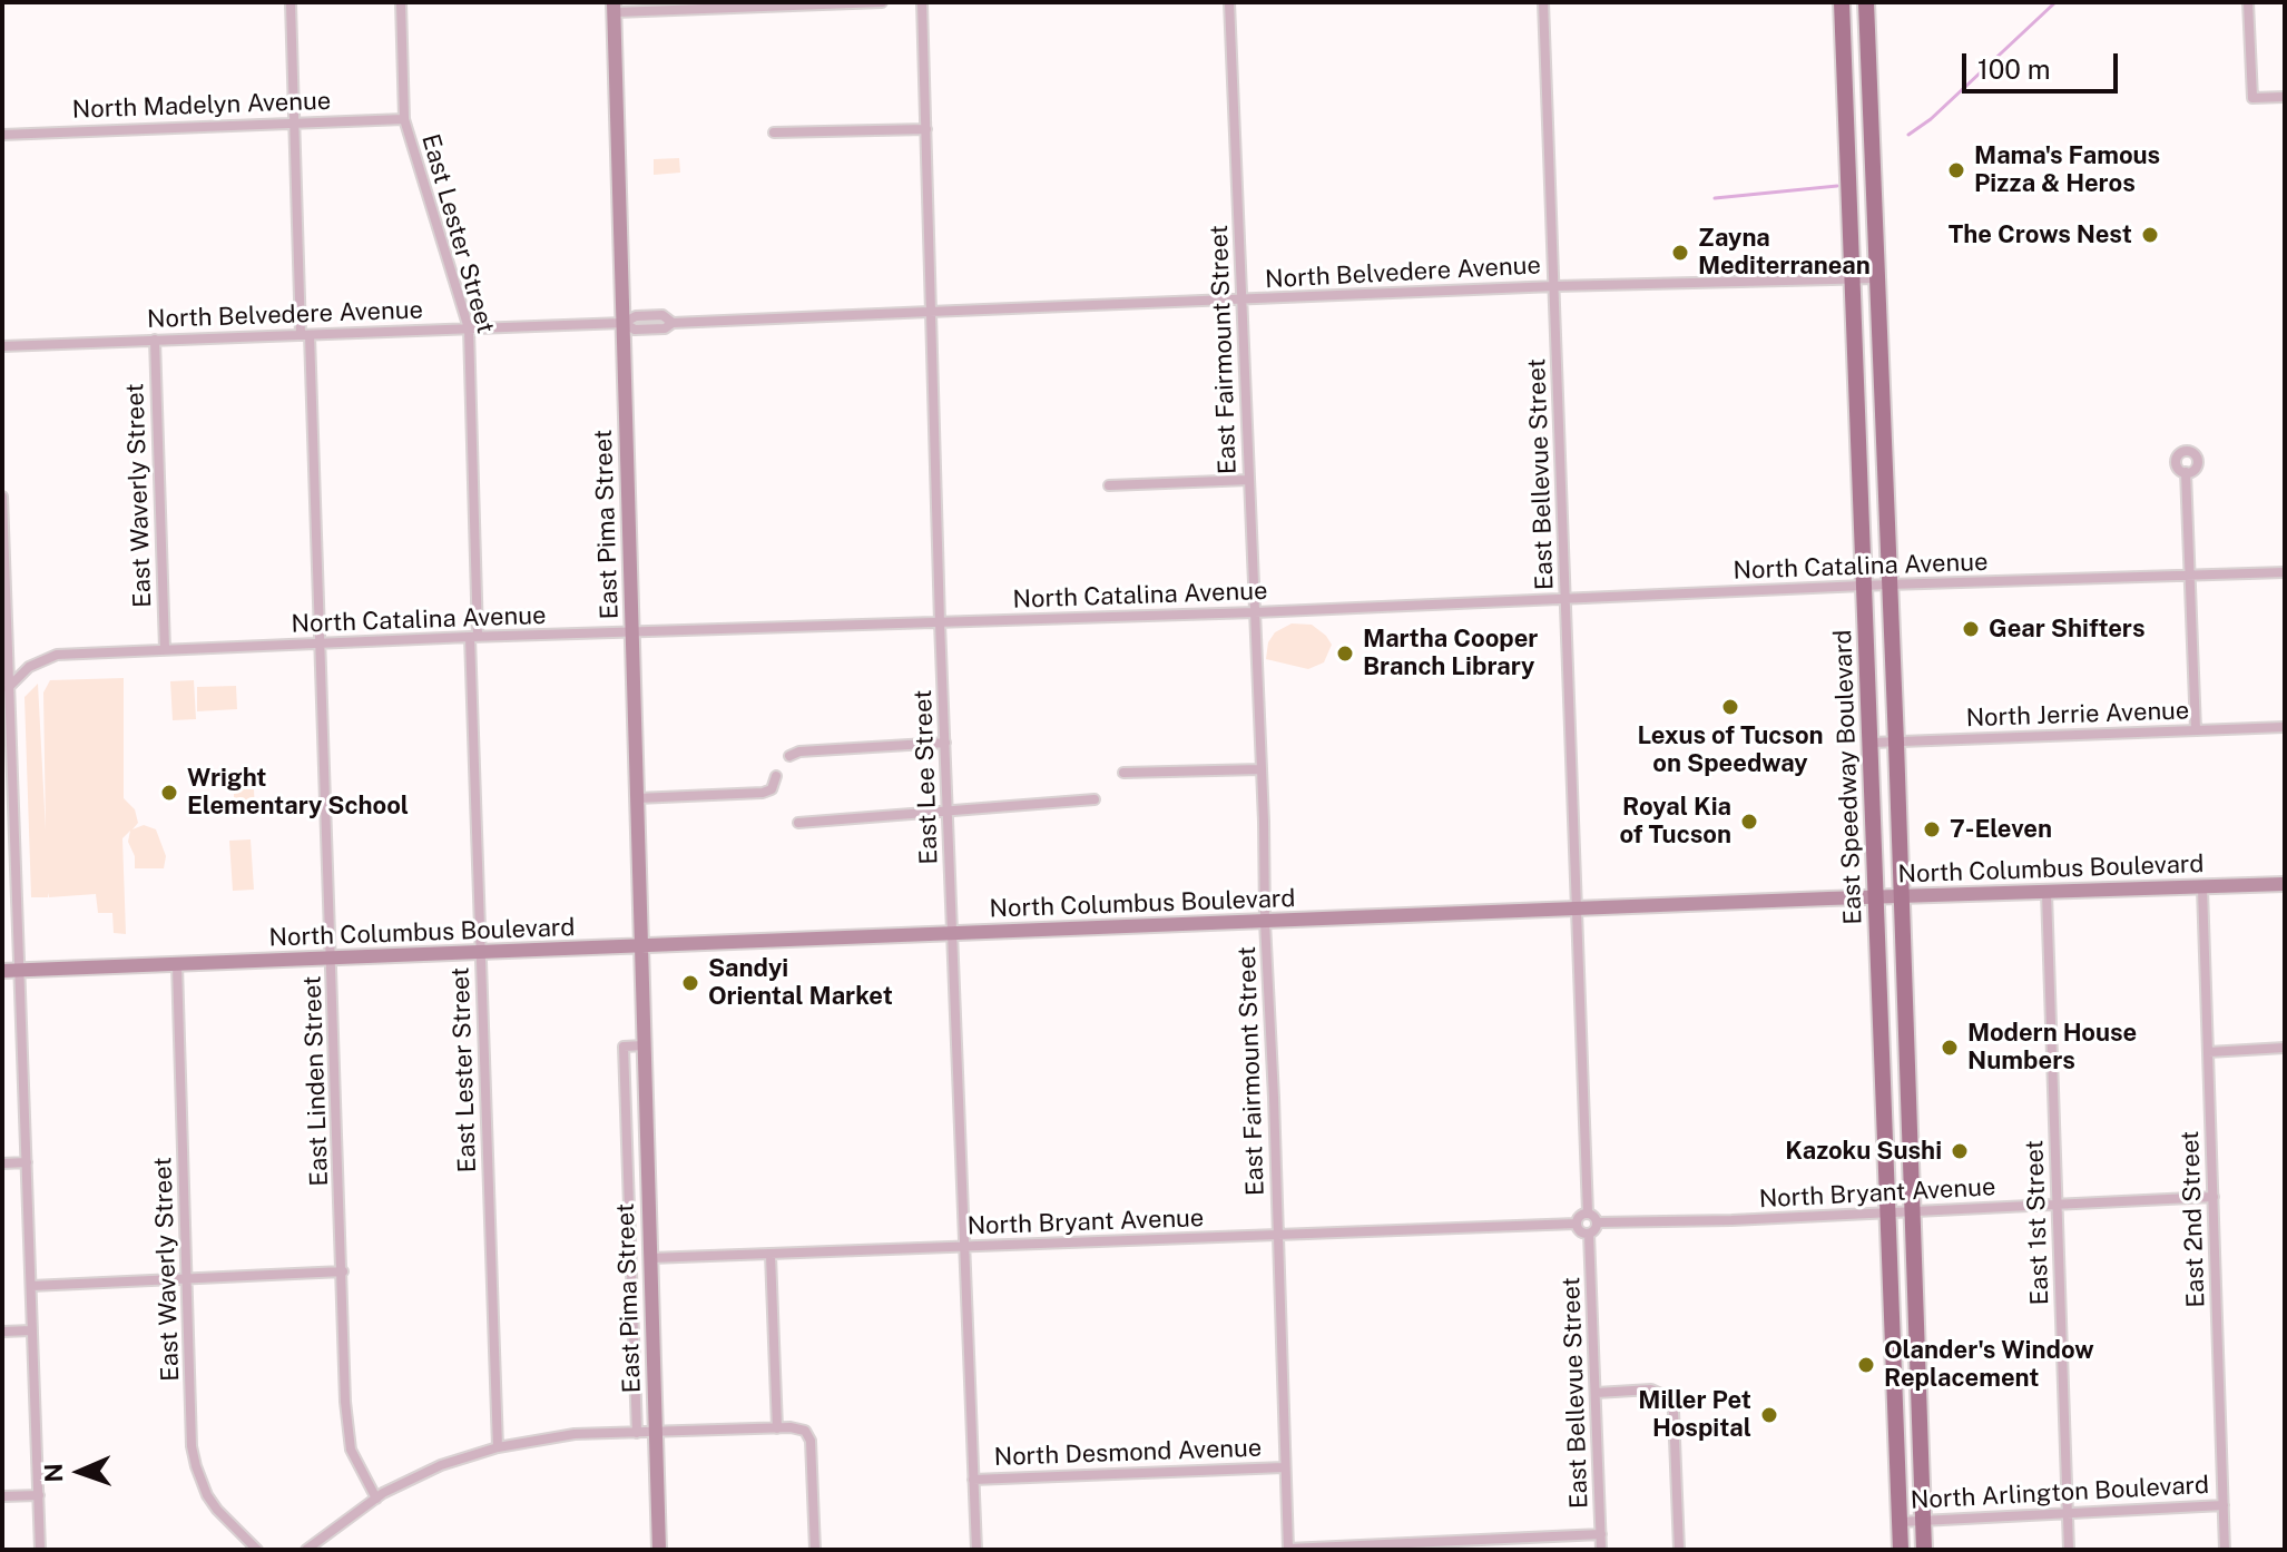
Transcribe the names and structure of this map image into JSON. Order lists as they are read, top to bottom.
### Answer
{
  "streets": {
    "main road": ["East Speedway Boulevard"],
    "street": [
      "North Madelyn Avenue",
      "East Lester Street",
      "North Belvedere Avenue",
      "East Fairmount Street",
      "East Bellevue Street",
      "East Waverly Street",
      "East Pima Street",
      "North Catalina Avenue",
      "North Jerrie Avenue",
      "East Lee Street",
      "North Columbus Boulevard",
      "East Linden Street",
      "North Bryant Avenue",
      "East 2nd Street",
      "East 1st Street",
      "North Desmond Avenue",
      "North Arlington Boulevard"
    ]
  },
  "crossings": [
    ["North Madelyn Avenue", "East Lester Street"],
    ["North Madelyn Avenue", "East Linden Street"],
    ["East Lester Street", "North Belvedere Avenue"],
    ["East Lester Street", "North Catalina Avenue"],
    ["East Lester Street", "North Columbus Boulevard"],
    ["North Belvedere Avenue", "East Fairmount Street"],
    ["North Belvedere Avenue", "East Bellevue Street"],
    ["North Belvedere Avenue", "East Waverly Street"],
    ["North Belvedere Avenue", "East Pima Street"],
    ["North Belvedere Avenue", "East Lee Street"],
    ["North Belvedere Avenue", "East Speedway Boulevard"],
    ["North Belvedere Avenue", "East Linden Street"],
    ["East Fairmount Street", "North Catalina Avenue"],
    ["East Fairmount Street", "North Columbus Boulevard"],
    ["East Fairmount Street", "North Bryant Avenue"],
    ["East Fairmount Street", "North Desmond Avenue"],
    ["East Bellevue Street", "North Catalina Avenue"],
    ["East Bellevue Street", "North Columbus Boulevard"],
    ["East Bellevue Street", "North Bryant Avenue"],
    ["East Waverly Street", "North Catalina Avenue"],
    ["East Waverly Street", "North Columbus Boulevard"],
    ["East Pima Street", "North Catalina Avenue"],
    ["East Pima Street", "North Columbus Boulevard"],
    ["East Pima Street", "North Bryant Avenue"],
    ["North Catalina Avenue", "East Lee Street"],
    ["North Catalina Avenue", "East Speedway Boulevard"],
    ["North Catalina Avenue", "East Linden Street"],
    ["North Jerrie Avenue", "East Speedway Boulevard"],
    ["East Lee Street", "North Columbus Boulevard"],
    ["East Lee Street", "North Bryant Avenue"],
    ["East Lee Street", "North Desmond Avenue"],
    ["East Speedway Boulevard", "North Columbus Boulevard"],
    ["East Speedway Boulevard", "North Bryant Avenue"],
    ["East Speedway Boulevard", "North Arlington Boulevard"],
    ["North Columbus Boulevard", "East Linden Street"],
    ["North Columbus Boulevard", "East 2nd Street"],
    ["North Columbus Boulevard", "East 1st Street"],
    ["North Bryant Avenue", "East 2nd Street"],
    ["North Bryant Avenue", "East 1st Street"],
    ["East 2nd Street", "North Arlington Boulevard"],
    ["East 1st Street", "North Arlington Boulevard"]
  ],
  "places": [
    "Mama's Famous Pizza & Heros",
    "The Crows Nest",
    "Zayna Mediterranean",
    "Gear Shifters",
    "Martha Cooper Branch Library",
    "Lexus of Tucson on Speedway",
    "Wright Elementary School",
    "Royal Kia of Tucson",
    "7-Eleven",
    "Sandyi Oriental Market",
    "Modern House Numbers",
    "Kazoku Sushi",
    "Olander's Window Replacement",
    "Miller Pet Hospital"
  ],
  "scale_bar": "100 m",
  "north": "left"
}
